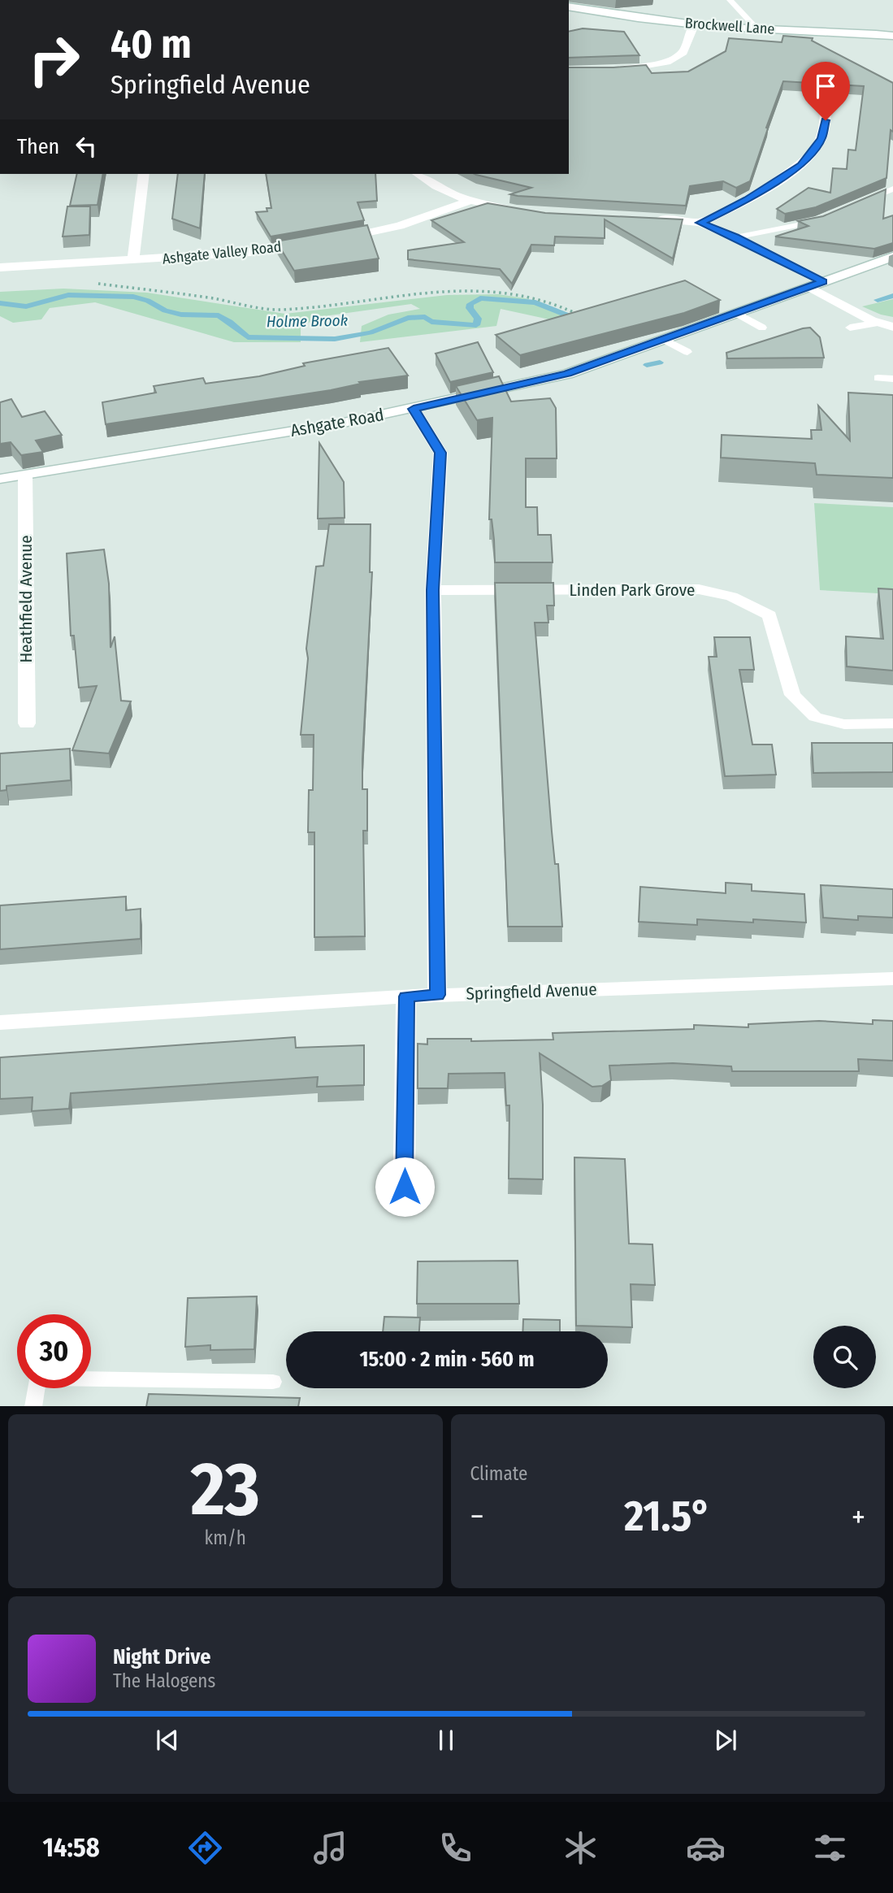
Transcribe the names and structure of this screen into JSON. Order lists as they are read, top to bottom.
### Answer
{
  "streets": {
    "street": [
      "Brockwell Lane",
      "Ashgate Valley Road",
      "Ashgate Road",
      "Linden Park Grove",
      "Heathfield Avenue",
      "Springfield Avenue"
    ]
  },
  "crossings": [
    ["Ashgate Road", "Heathfield Avenue"]
  ],
  "water": ["Holme Brook"],
  "page": {
    "turn": ["40 m", "Springfield Avenue"],
    "then": "Then",
    "limit": "30",
    "trip": "15:00 · 2 min · 560 m",
    "tile": [
      ["23", "km/h"],
      "Climate"
    ],
    "heat": ["−", "21.5°", "+"],
    "song": ["Night Drive", "The Halogens"],
    "tabs": "14:58"
  }
}
